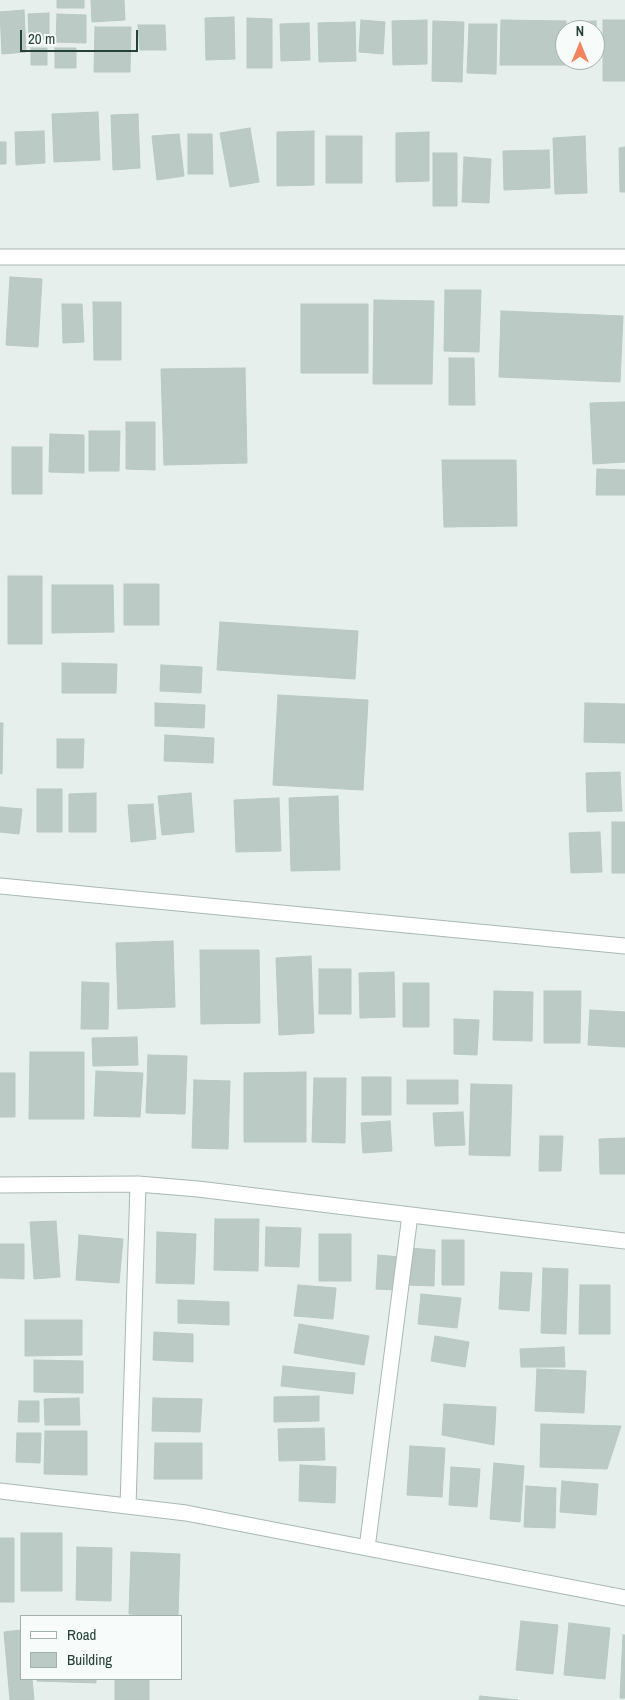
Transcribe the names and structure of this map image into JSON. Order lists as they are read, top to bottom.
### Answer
{
  "legend": ["Road", "Building"],
  "scale_bar": "20 m",
  "north": "top"
}
